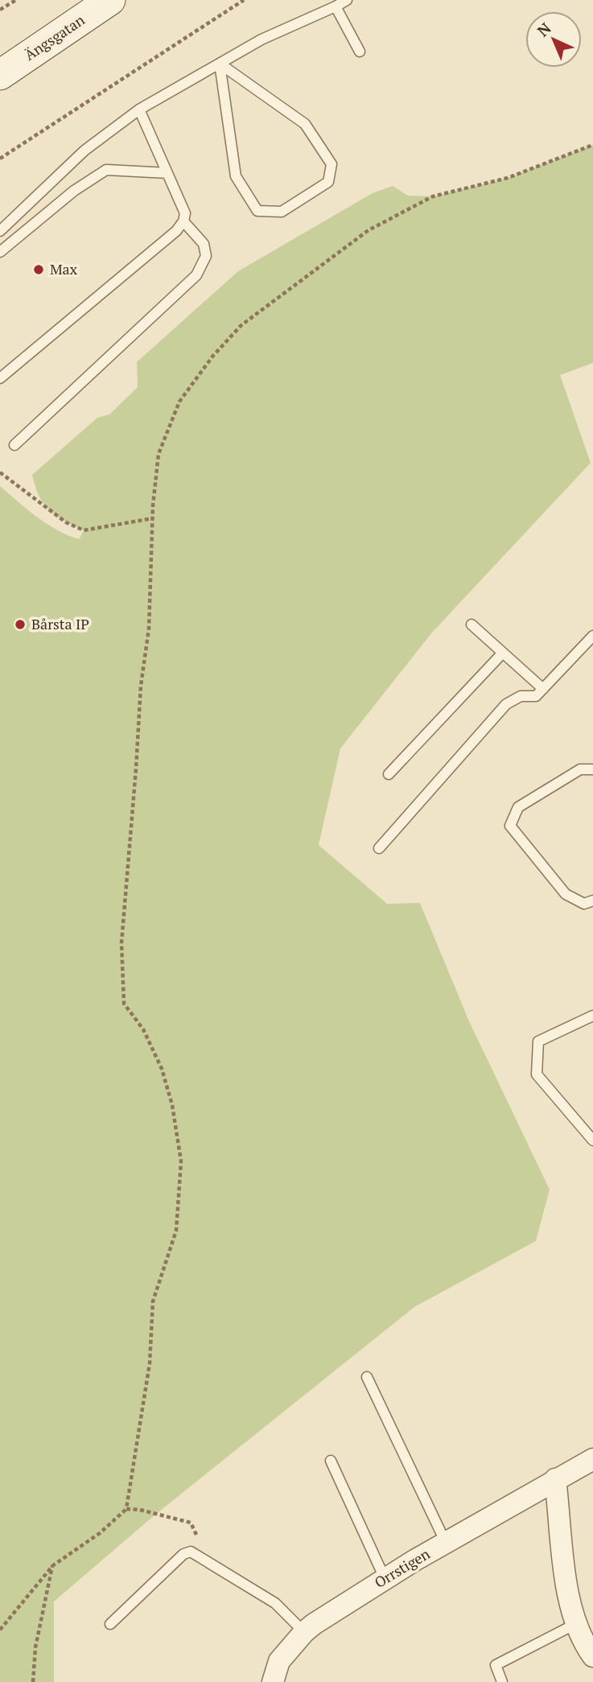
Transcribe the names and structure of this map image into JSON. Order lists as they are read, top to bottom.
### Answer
{
  "streets": {
    "main road": ["Ängsgatan"],
    "street": ["Orrstigen"]
  },
  "places": ["Max", "Bårsta IP"],
  "north": "top left"
}
